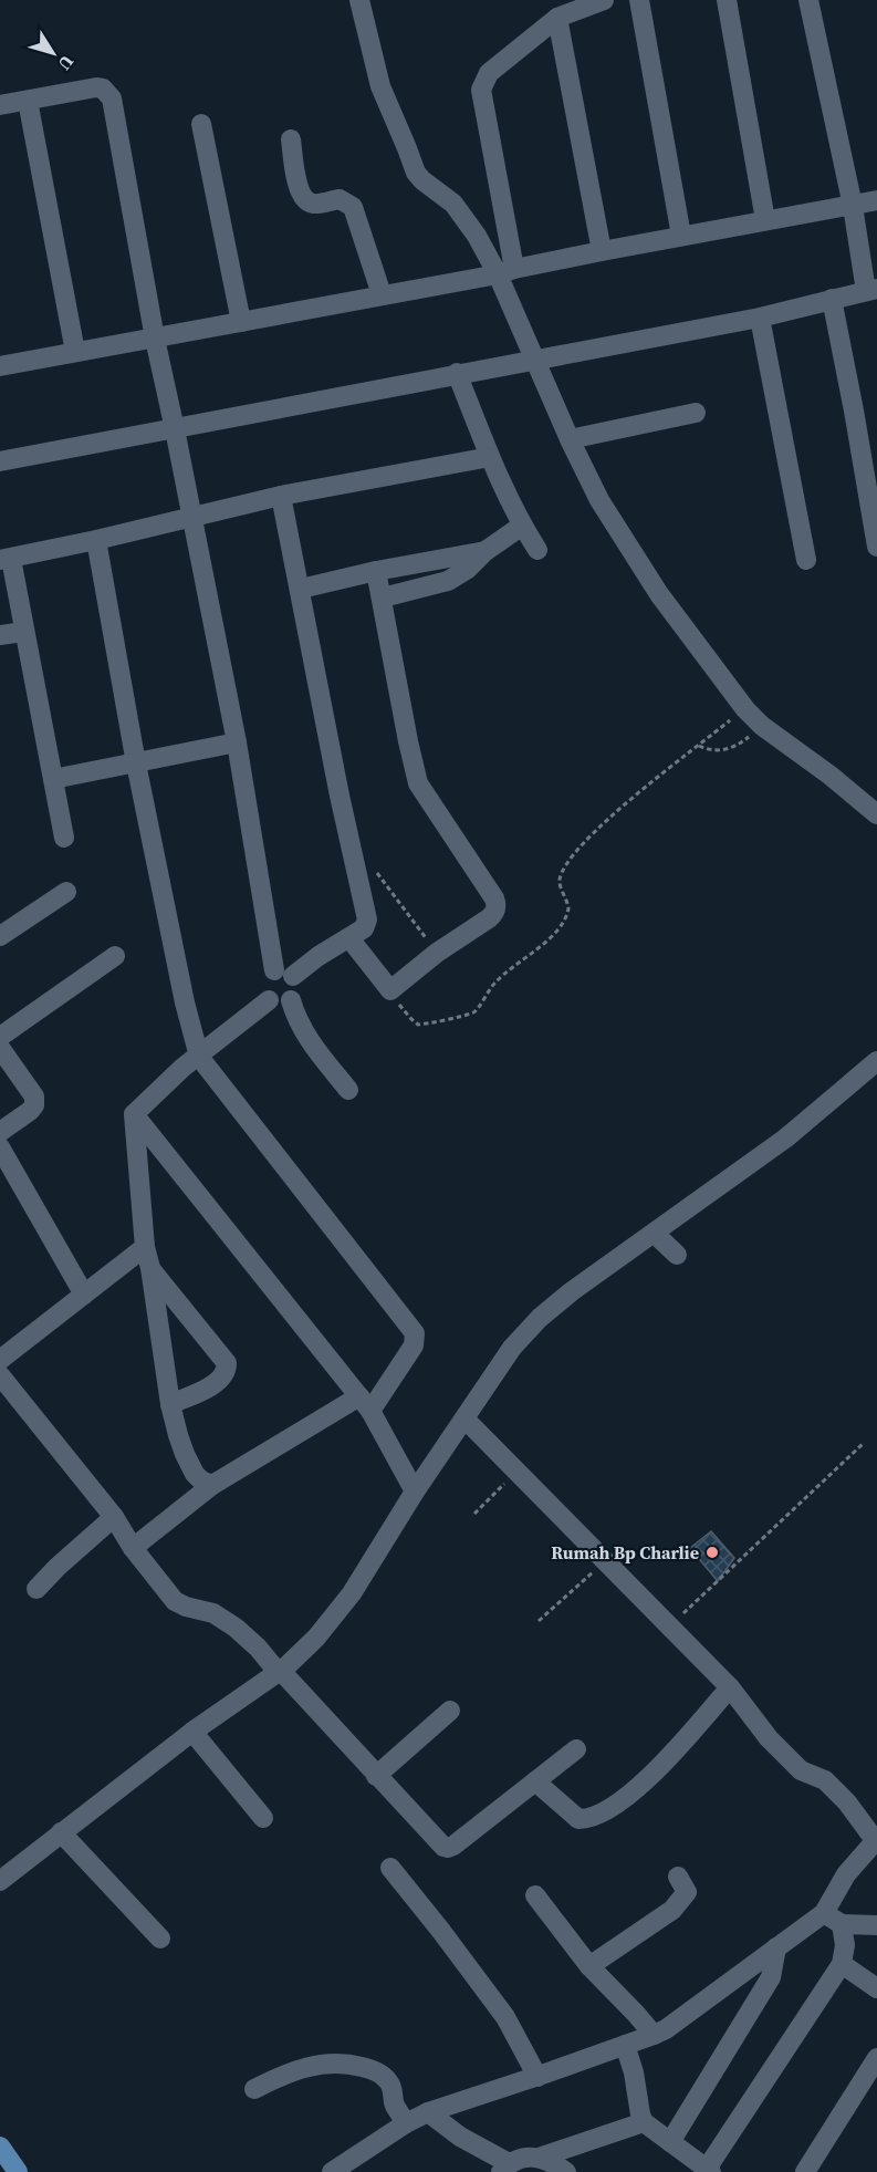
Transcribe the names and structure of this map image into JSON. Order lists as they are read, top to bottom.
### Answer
{
  "places": ["Rumah Bp Charlie"],
  "north": "bottom right"
}
